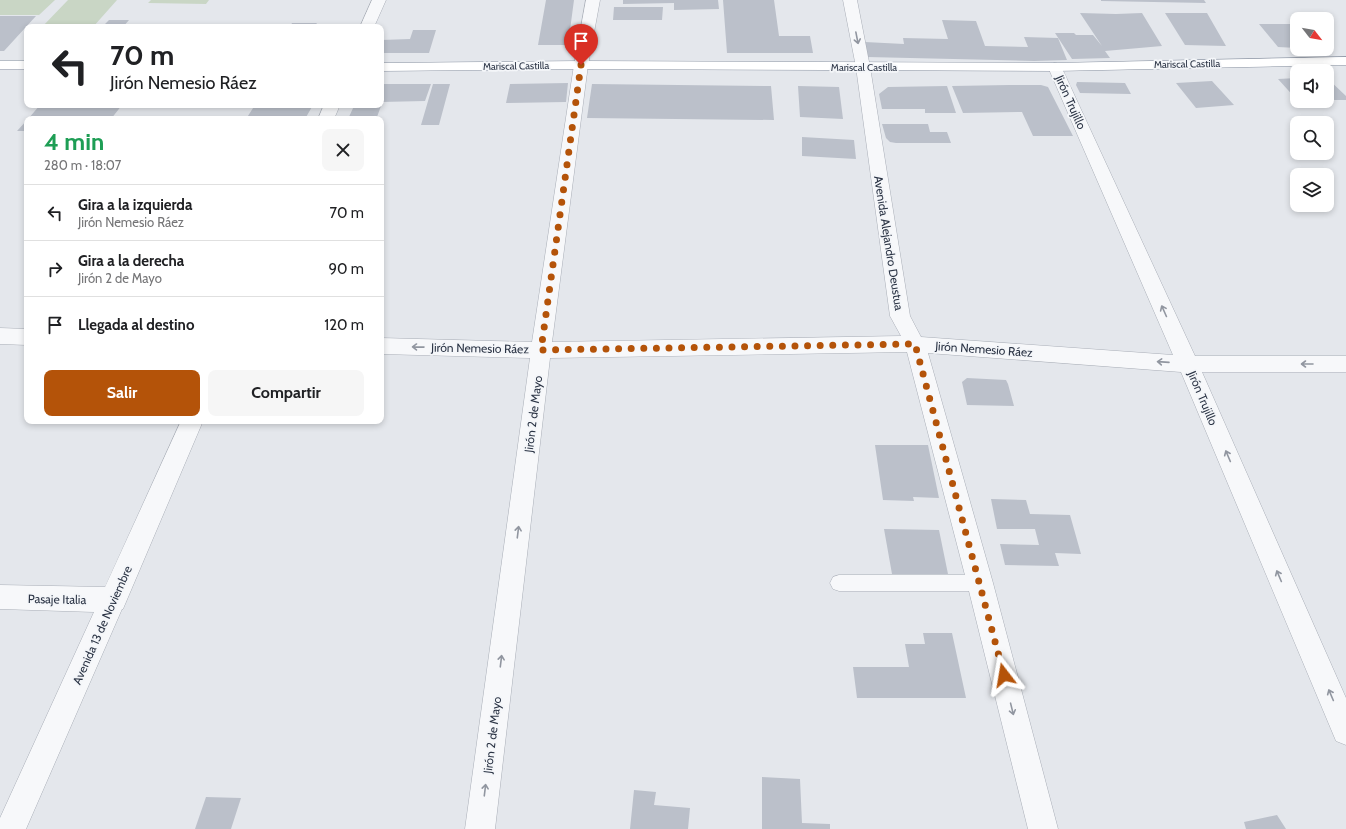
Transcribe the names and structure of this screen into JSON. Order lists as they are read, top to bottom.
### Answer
{
  "streets": {
    "highway": ["Mariscal Castilla"],
    "street": [
      "Jirón Trujillo",
      "Avenida Alejandro Deustua",
      "Jirón Nemesio Ráez",
      "Jirón 2 de Mayo",
      "Pasaje Italia",
      "Avenida 13 de Noviembre"
    ]
  },
  "crossings": [
    ["Mariscal Castilla", "Jirón Trujillo"],
    ["Mariscal Castilla", "Avenida Alejandro Deustua"],
    ["Mariscal Castilla", "Jirón 2 de Mayo"],
    ["Jirón Trujillo", "Jirón Nemesio Ráez"],
    ["Avenida Alejandro Deustua", "Jirón Nemesio Ráez"],
    ["Jirón Nemesio Ráez", "Jirón 2 de Mayo"],
    ["Pasaje Italia", "Avenida 13 de Noviembre"]
  ],
  "one_way": [
    "Jirón Trujillo",
    "Avenida Alejandro Deustua",
    "Jirón Nemesio Ráez",
    "Jirón 2 de Mayo"
  ],
  "north": "bottom right",
  "page": {
    "turn": ["70 m", "Jirón Nemesio Ráez"],
    "heading": ["4 min", "280 m · 18:07"],
    "list": [
      {
        "name": "Gira a la izquierda",
        "note": "Jirón Nemesio Ráez",
        "value": "70 m"
      },
      {
        "name": "Gira a la derecha",
        "note": "Jirón 2 de Mayo",
        "value": "90 m"
      },
      {
        "name": "Llegada al destino",
        "value": "120 m"
      }
    ],
    "buttons": ["Salir", "Compartir"]
  }
}
